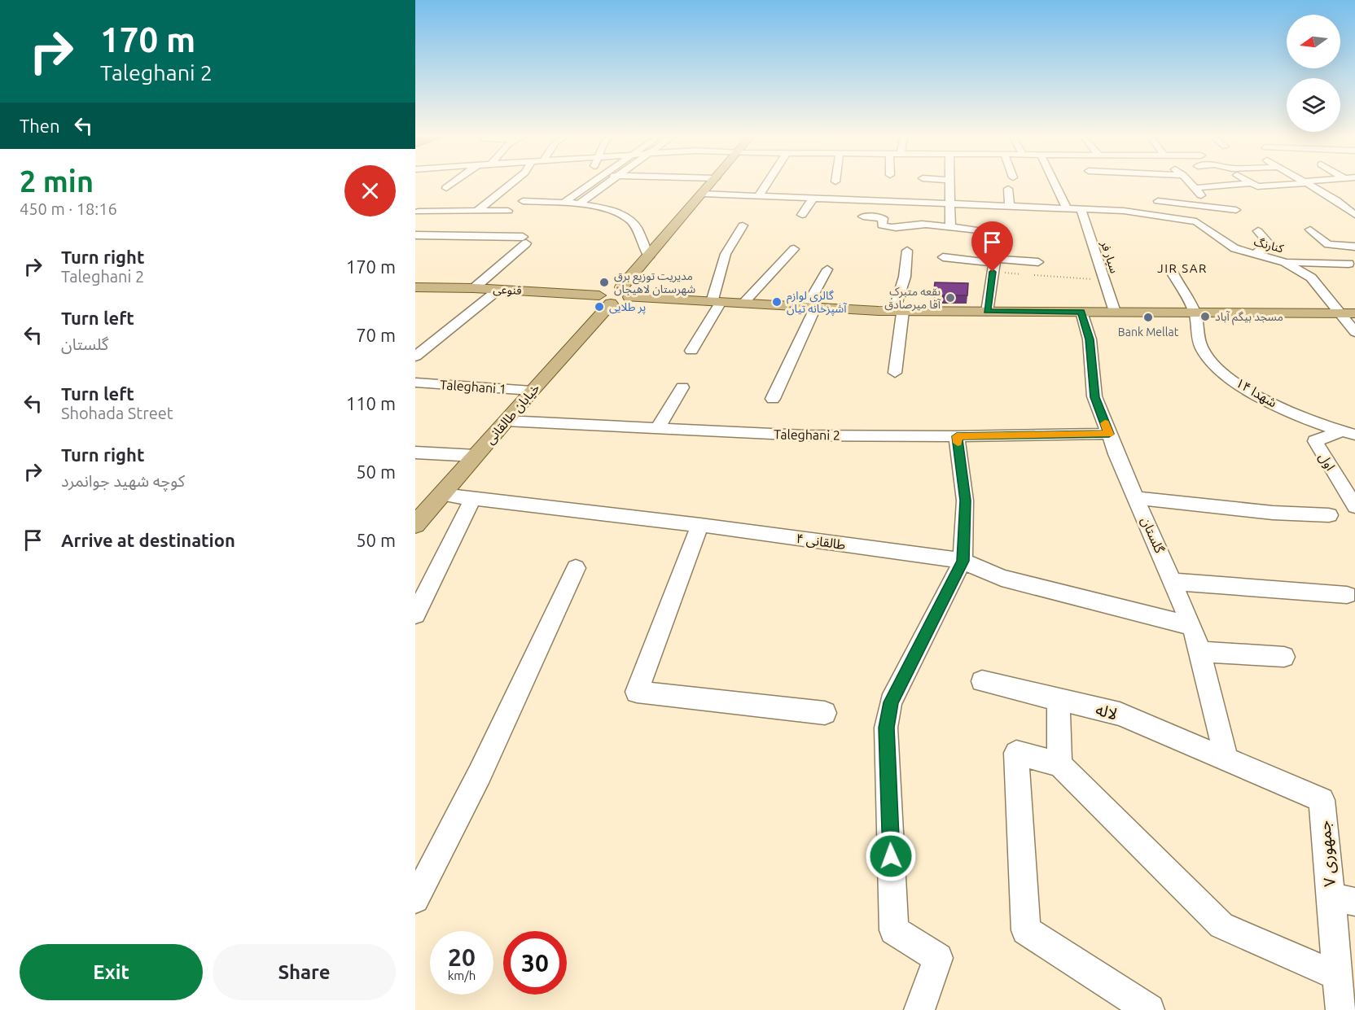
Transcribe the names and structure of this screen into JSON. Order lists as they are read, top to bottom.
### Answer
{
  "streets": {
    "main road": ["قنوعی", "خیابان طالقانی"],
    "street": [
      "کنارنگ",
      "سیار فر",
      "Taleghani 1",
      "شهدا ۱۴",
      "Taleghani 2",
      "اول",
      "گلستان",
      "طالقانی ۴",
      "لاله",
      "جمهوری ۷"
    ]
  },
  "crossings": [
    ["کنارنگ", "سیار فر"],
    ["قنوعی", "خیابان طالقانی"],
    ["Taleghani 1", "خیابان طالقانی"],
    ["شهدا ۱۴", "اول"],
    ["خیابان طالقانی", "Taleghani 2"],
    ["خیابان طالقانی", "طالقانی ۴"],
    ["Taleghani 2", "گلستان"],
    ["گلستان", "طالقانی ۴"],
    ["گلستان", "لاله"],
    ["گلستان", "جمهوری ۷"],
    ["لاله", "جمهوری ۷"]
  ],
  "districts": ["JIR SAR"],
  "places": [
    "مدیریت توزیع برق شهرستان لاهیجان",
    "بقعه متبرک آقا میرصادق",
    "گالری لوازم آشپزخانه تیان",
    "پر طلایی",
    "مسجد بیگم آباد",
    "Bank Mellat"
  ],
  "north": "left",
  "page": {
    "turn": ["170 m", "Taleghani 2"],
    "then": "Then",
    "heading": ["2 min", "450 m · 18:16"],
    "list": [
      {
        "name": "Turn right",
        "note": "Taleghani 2",
        "value": "170 m"
      },
      {
        "name": "Turn left",
        "note": "گلستان",
        "value": "70 m"
      },
      {
        "name": "Turn left",
        "note": "Shohada Street",
        "value": "110 m"
      },
      {
        "name": "Turn right",
        "note": "کوچه شهید جوانمرد",
        "value": "50 m"
      },
      {
        "name": "Arrive at destination",
        "value": "50 m"
      }
    ],
    "speed": "20 km/h",
    "limit": "30",
    "buttons": ["Exit", "Share"]
  }
}
